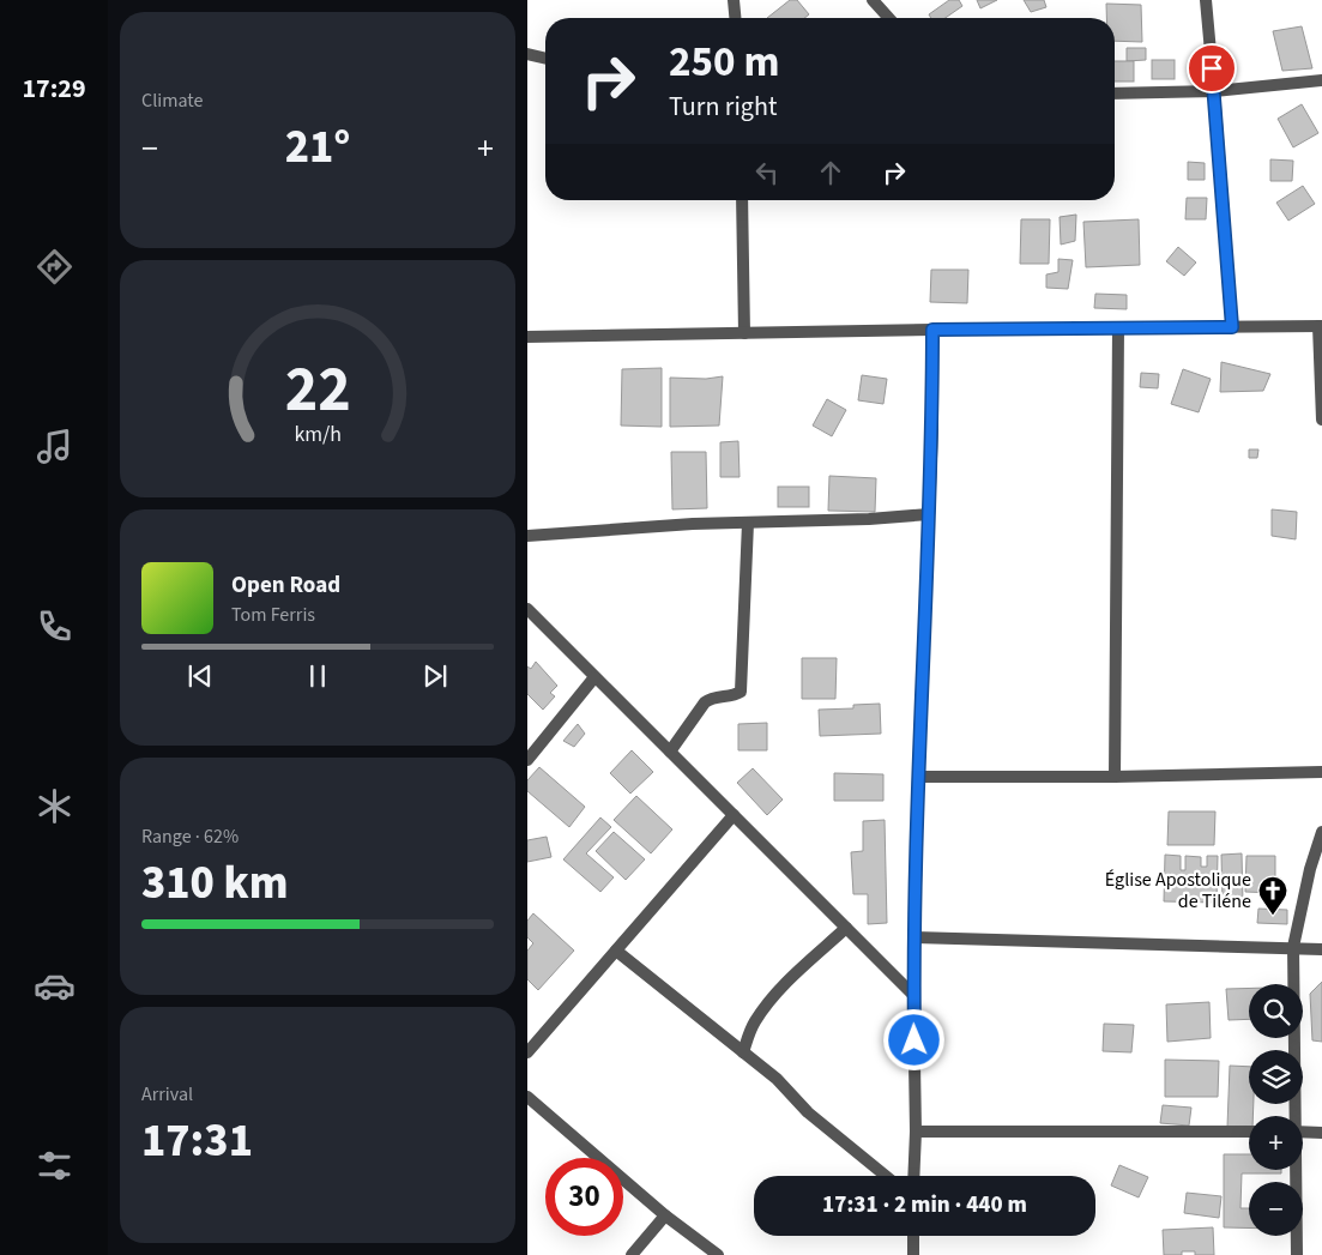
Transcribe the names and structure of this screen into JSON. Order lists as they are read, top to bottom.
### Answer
{
  "places": {
    "church": ["Église Apostolique de Tiléne"]
  },
  "page": {
    "tabs": "17:29",
    "tile": [
      "Climate",
      ["Range · 62%", "310 km"],
      ["Arrival", "17:31"]
    ],
    "turn": ["250 m", "Turn right"],
    "heat": ["−", "21°", "+"],
    "song": ["Open Road", "Tom Ferris"],
    "map_buttons": ["+", "−"],
    "limit": "30",
    "trip": "17:31 · 2 min · 440 m",
    "gauge": ["22", "km/h"]
  }
}
